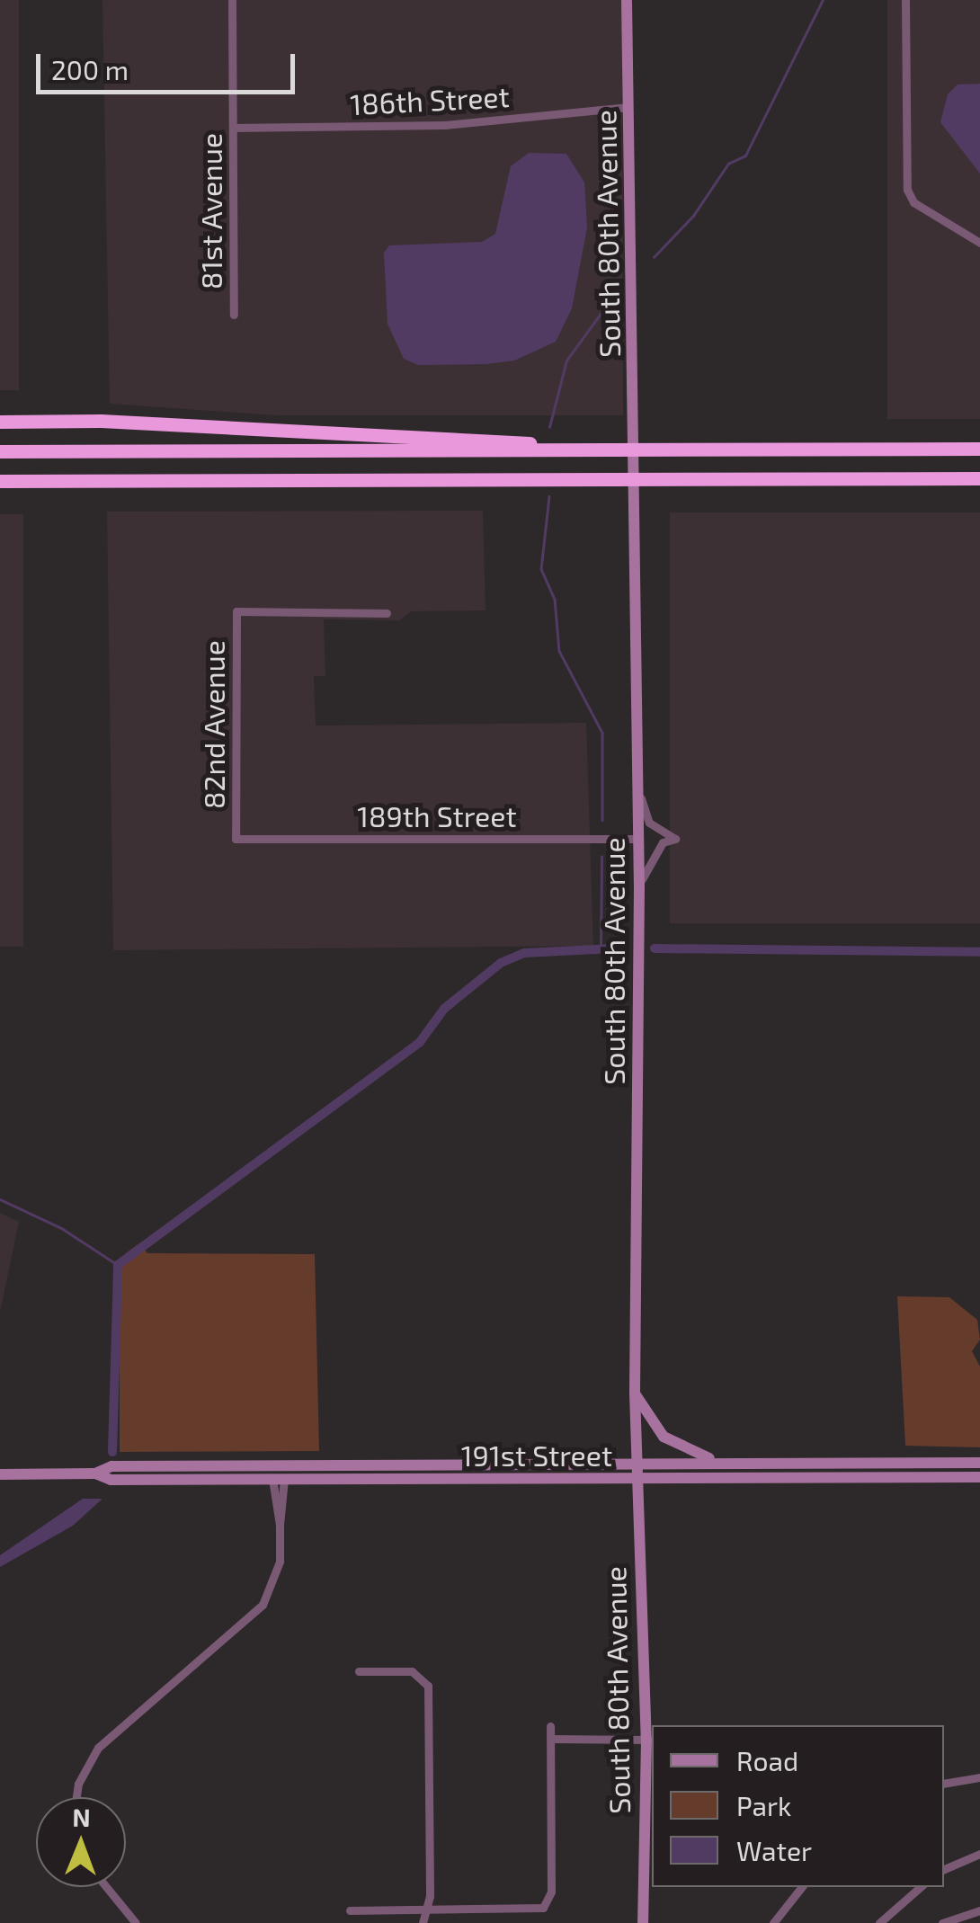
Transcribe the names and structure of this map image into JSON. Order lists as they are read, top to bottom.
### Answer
{
  "streets": {
    "main road": ["South 80th Avenue", "191st Street"],
    "street": [
      "186th Street",
      "81st Avenue",
      "82nd Avenue",
      "189th Street"
    ]
  },
  "crossings": [
    ["186th Street", "81st Avenue"],
    ["186th Street", "South 80th Avenue"],
    ["South 80th Avenue", "189th Street"],
    ["South 80th Avenue", "191st Street"],
    ["82nd Avenue", "189th Street"]
  ],
  "legend": ["Road", "Park", "Water"],
  "scale_bar": "200 m",
  "north": "top"
}
